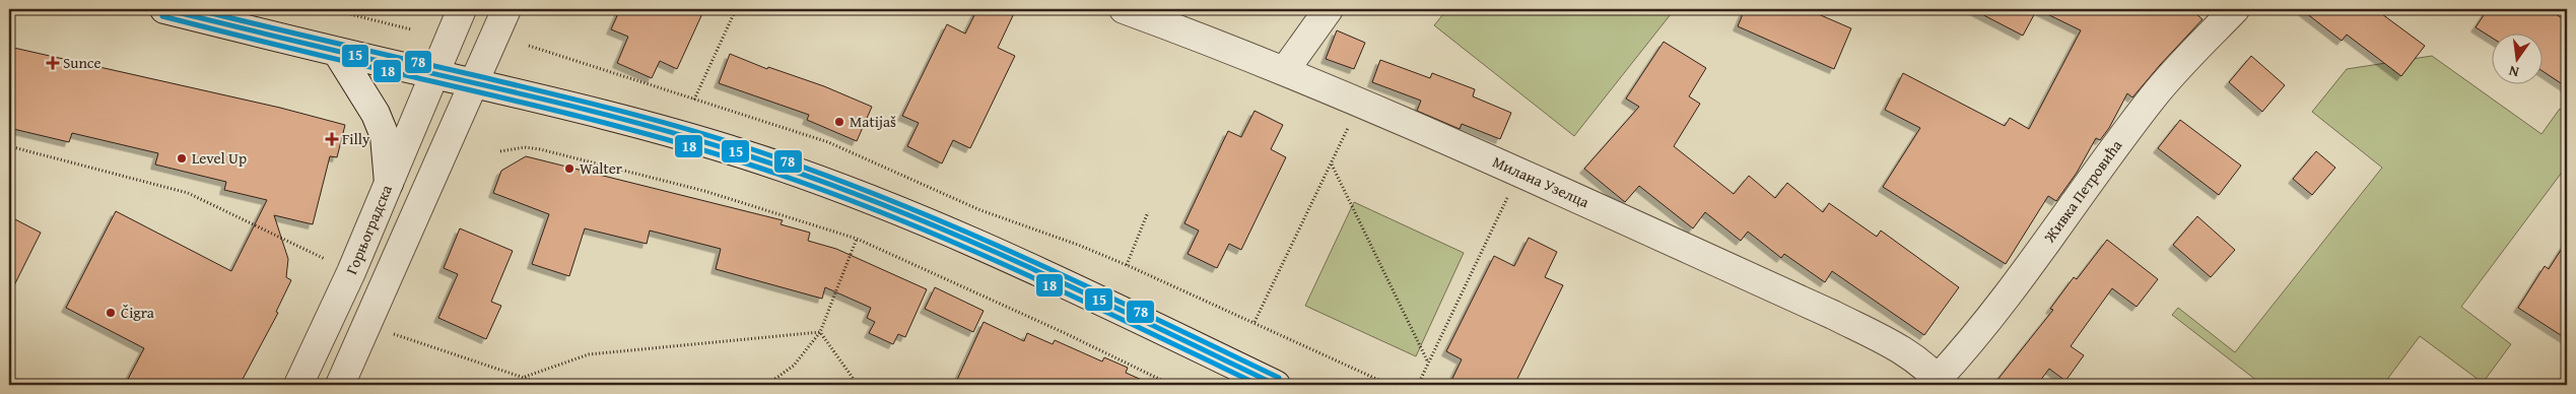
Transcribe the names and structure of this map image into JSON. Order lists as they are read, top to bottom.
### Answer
{
  "streets": {
    "street": ["Милана Узелца", "Живка Петровића", "Горњоградска"]
  },
  "crossings": [
    ["Милана Узелца", "Живка Петровића"]
  ],
  "places": {
    "health": ["Sunce", "Filly"],
    "other": [
      "Matijaš",
      "Level Up",
      "Walter",
      "Čigra"
    ]
  },
  "lines": ["transit line 15", "transit line 78", "transit line 18"],
  "north": "bottom"
}
